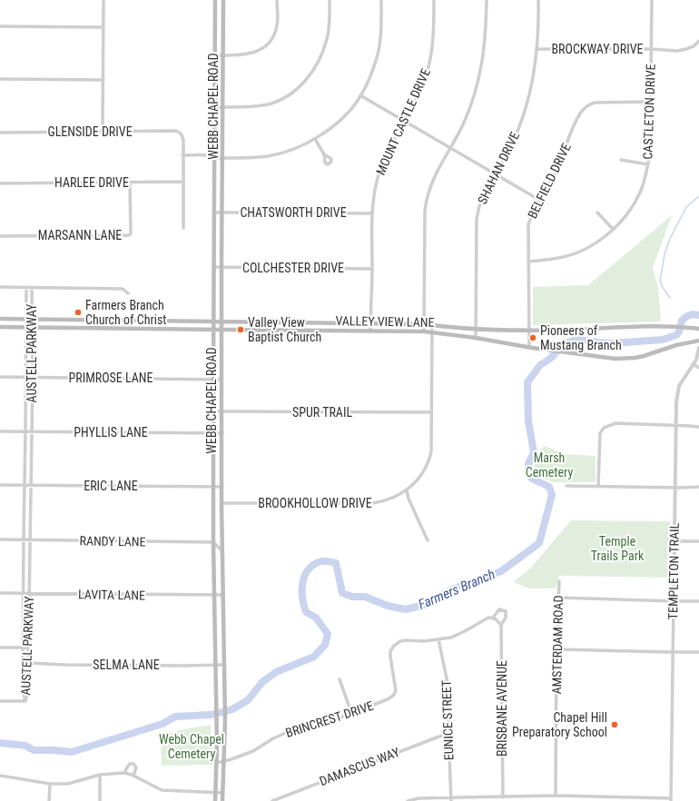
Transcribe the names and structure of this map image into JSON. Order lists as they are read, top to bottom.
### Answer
{
  "streets": {
    "main road": ["WEBB CHAPEL ROAD", "VALLEY VIEW LANE"],
    "street": [
      "BROCKWAY DRIVE",
      "CASTLETON DRIVE",
      "MOUNT CASTLE DRIVE",
      "GLENSIDE DRIVE",
      "SHAHAN DRIVE",
      "BELFIELD DRIVE",
      "HARLEE DRIVE",
      "CHATSWORTH DRIVE",
      "MARSANN LANE",
      "COLCHESTER DRIVE",
      "AUSTELL PARKWAY",
      "PRIMROSE LANE",
      "SPUR TRAIL",
      "PHYLLIS LANE",
      "ERIC LANE",
      "BROOKHOLLOW DRIVE",
      "RANDY LANE",
      "TEMPLETON TRAIL",
      "LAVITA LANE",
      "AMSTERDAM ROAD",
      "SELMA LANE",
      "BRISBANE AVENUE",
      "BRINCREST DRIVE",
      "EUNICE STREET",
      "DAMASCUS WAY"
    ]
  },
  "crossings": [
    ["BROCKWAY DRIVE", "CASTLETON DRIVE"],
    ["BROCKWAY DRIVE", "SHAHAN DRIVE"],
    ["WEBB CHAPEL ROAD", "CHATSWORTH DRIVE"],
    ["WEBB CHAPEL ROAD", "COLCHESTER DRIVE"],
    ["WEBB CHAPEL ROAD", "VALLEY VIEW LANE"],
    ["WEBB CHAPEL ROAD", "PRIMROSE LANE"],
    ["WEBB CHAPEL ROAD", "SPUR TRAIL"],
    ["WEBB CHAPEL ROAD", "PHYLLIS LANE"],
    ["WEBB CHAPEL ROAD", "ERIC LANE"],
    ["WEBB CHAPEL ROAD", "BROOKHOLLOW DRIVE"],
    ["WEBB CHAPEL ROAD", "RANDY LANE"],
    ["WEBB CHAPEL ROAD", "LAVITA LANE"],
    ["WEBB CHAPEL ROAD", "SELMA LANE"],
    ["WEBB CHAPEL ROAD", "BRINCREST DRIVE"],
    ["CASTLETON DRIVE", "BELFIELD DRIVE"],
    ["MOUNT CASTLE DRIVE", "CHATSWORTH DRIVE"],
    ["MOUNT CASTLE DRIVE", "COLCHESTER DRIVE"],
    ["MOUNT CASTLE DRIVE", "VALLEY VIEW LANE"],
    ["SHAHAN DRIVE", "VALLEY VIEW LANE"],
    ["BELFIELD DRIVE", "VALLEY VIEW LANE"],
    ["HARLEE DRIVE", "MARSANN LANE"],
    ["VALLEY VIEW LANE", "AUSTELL PARKWAY"],
    ["VALLEY VIEW LANE", "BROOKHOLLOW DRIVE"],
    ["AUSTELL PARKWAY", "PRIMROSE LANE"],
    ["AUSTELL PARKWAY", "PHYLLIS LANE"],
    ["AUSTELL PARKWAY", "ERIC LANE"],
    ["AUSTELL PARKWAY", "RANDY LANE"],
    ["AUSTELL PARKWAY", "LAVITA LANE"],
    ["AUSTELL PARKWAY", "SELMA LANE"],
    ["SPUR TRAIL", "BROOKHOLLOW DRIVE"],
    ["BRISBANE AVENUE", "BRINCREST DRIVE"],
    ["BRINCREST DRIVE", "EUNICE STREET"],
    ["EUNICE STREET", "DAMASCUS WAY"]
  ],
  "water": ["Farmers Branch"],
  "parks": ["Marsh Cemetery", "Temple Trails Park", "Webb Chapel Cemetery"],
  "places": [
    "Farmers Branch Church of Christ",
    "Valley View Baptist Church",
    "Pioneers of Mustang Branch",
    "Chapel Hill Preparatory School"
  ]
}
